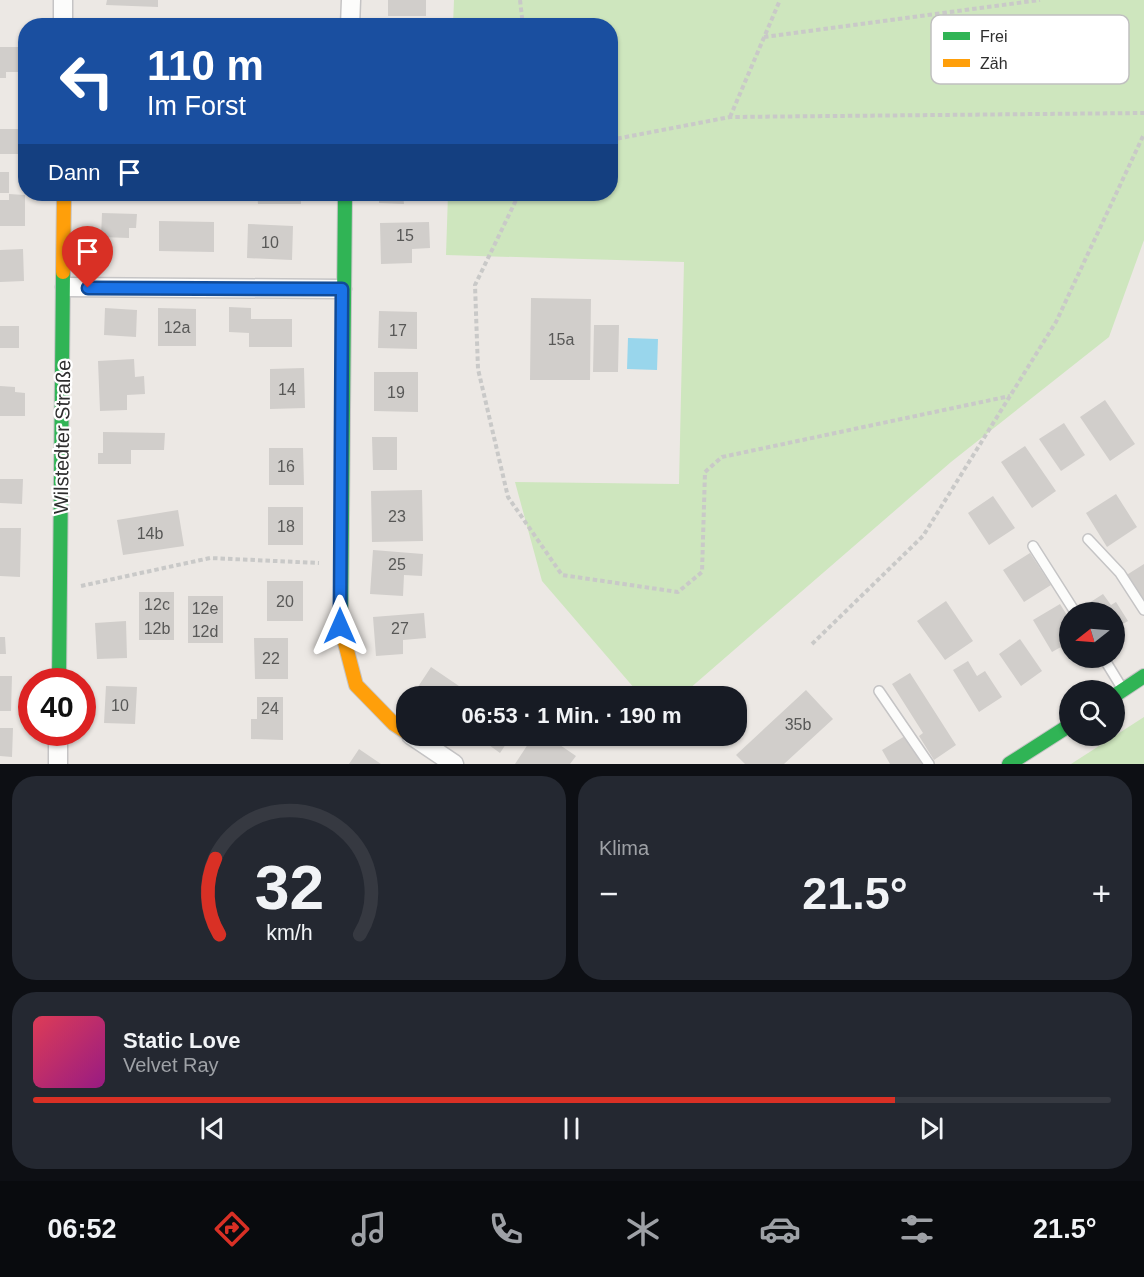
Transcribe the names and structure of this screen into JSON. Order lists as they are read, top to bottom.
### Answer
{
  "streets": {
    "street": ["Wilstedter Straße"]
  },
  "house_numbers": [
    "15",
    "10",
    "12a",
    "17",
    "15a",
    "14",
    "19",
    "16",
    "23",
    "18",
    "14b",
    "25",
    "20",
    "12c",
    "12e",
    "12b",
    "27",
    "12d",
    "22",
    "10",
    "24",
    "35b"
  ],
  "legend": ["Frei", "Zäh"],
  "north": "left",
  "page": {
    "turn": ["110 m", "Im Forst"],
    "then": "Dann",
    "limit": "40",
    "trip": "06:53 · 1 Min. · 190 m",
    "tile": "Klima",
    "heat": ["−", "21.5°", "+"],
    "song": ["Static Love", "Velvet Ray"],
    "tabs": ["06:52", "21.5°"],
    "gauge": ["32", "km/h"]
  }
}
